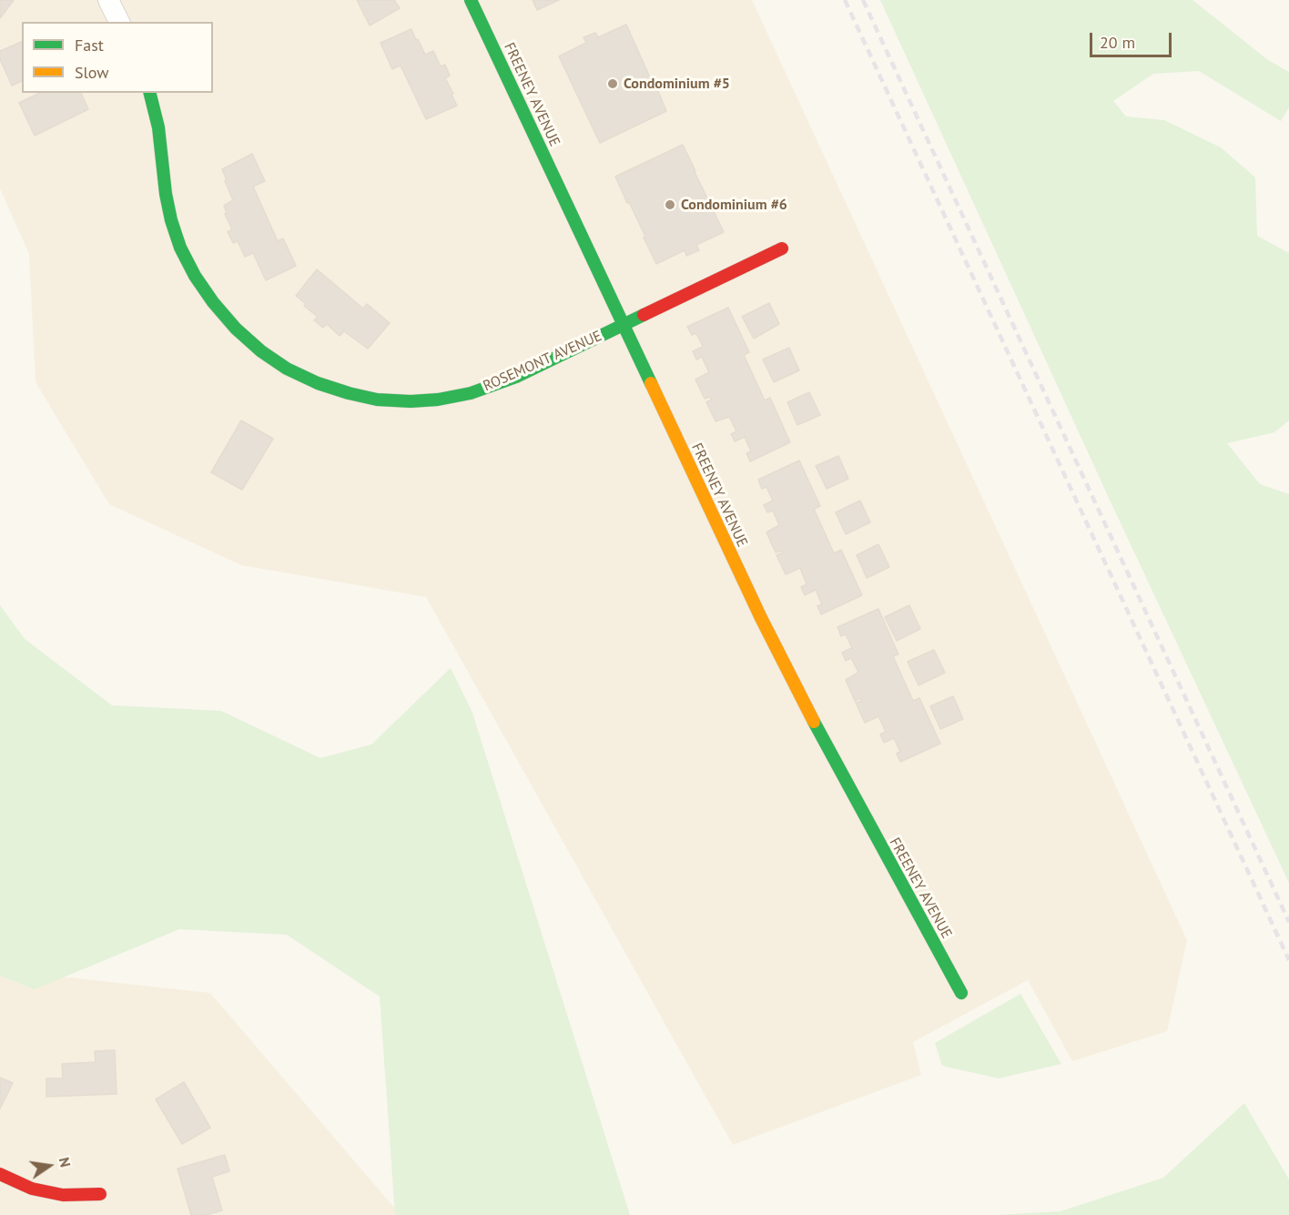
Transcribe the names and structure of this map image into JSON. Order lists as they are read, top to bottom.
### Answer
{
  "streets": {
    "street": ["FREENEY AVENUE", "ROSEMONT AVENUE"]
  },
  "crossings": [
    ["FREENEY AVENUE", "ROSEMONT AVENUE"]
  ],
  "places": ["Condominium #5", "Condominium #6"],
  "legend": ["Fast", "Slow"],
  "scale_bar": "20 m",
  "north": "right"
}
